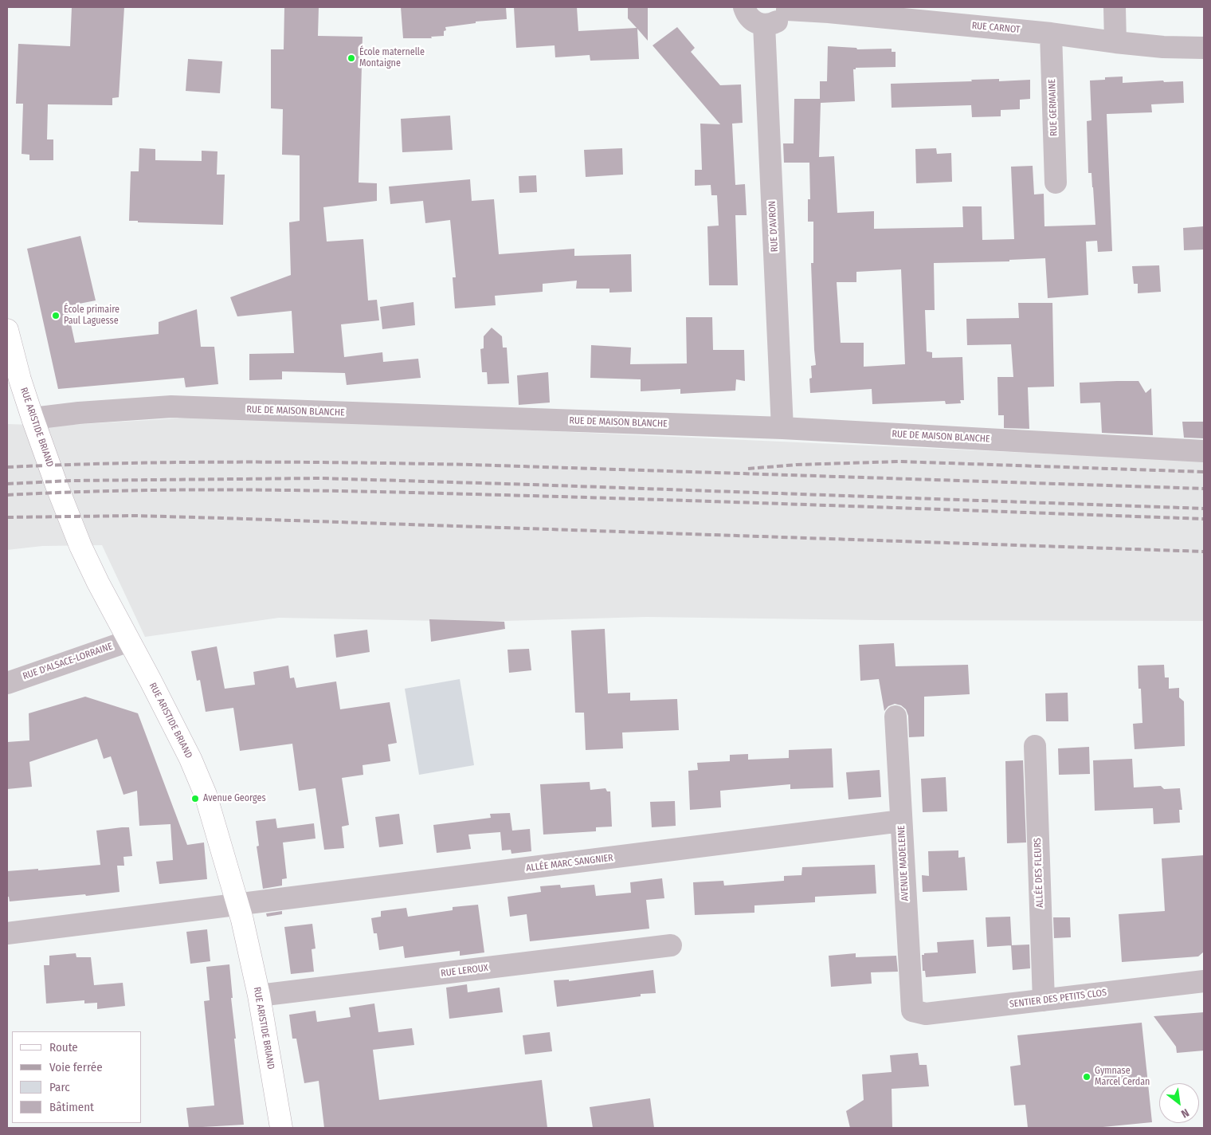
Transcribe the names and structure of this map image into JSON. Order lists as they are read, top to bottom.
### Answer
{
  "streets": {
    "main road": ["RUE ARISTIDE BRIAND"],
    "street": [
      "RUE CARNOT",
      "RUE GERMAINE",
      "RUE D'AVRON",
      "RUE DE MAISON BLANCHE",
      "RUE D'ALSACE-LORRAINE",
      "ALLÉE MARC SANGNIER",
      "AVENUE MADELEINE",
      "ALLÉE DES FLEURS",
      "RUE LEROUX",
      "SENTIER DES PETITS CLOS"
    ]
  },
  "crossings": [
    ["RUE CARNOT", "RUE GERMAINE"],
    ["RUE D'AVRON", "RUE DE MAISON BLANCHE"],
    ["RUE DE MAISON BLANCHE", "RUE ARISTIDE BRIAND"],
    ["RUE ARISTIDE BRIAND", "RUE D'ALSACE-LORRAINE"],
    ["RUE ARISTIDE BRIAND", "ALLÉE MARC SANGNIER"],
    ["RUE ARISTIDE BRIAND", "RUE LEROUX"],
    ["ALLÉE MARC SANGNIER", "AVENUE MADELEINE"],
    ["AVENUE MADELEINE", "SENTIER DES PETITS CLOS"],
    ["ALLÉE DES FLEURS", "SENTIER DES PETITS CLOS"]
  ],
  "places": [
    "École maternelle Montaigne",
    "École primaire Paul Laguesse",
    "Avenue Georges",
    "Gymnase Marcel Cerdan"
  ],
  "legend": [
    "Route",
    "Voie ferrée",
    "Parc",
    "Bâtiment"
  ],
  "north": "bottom right"
}
